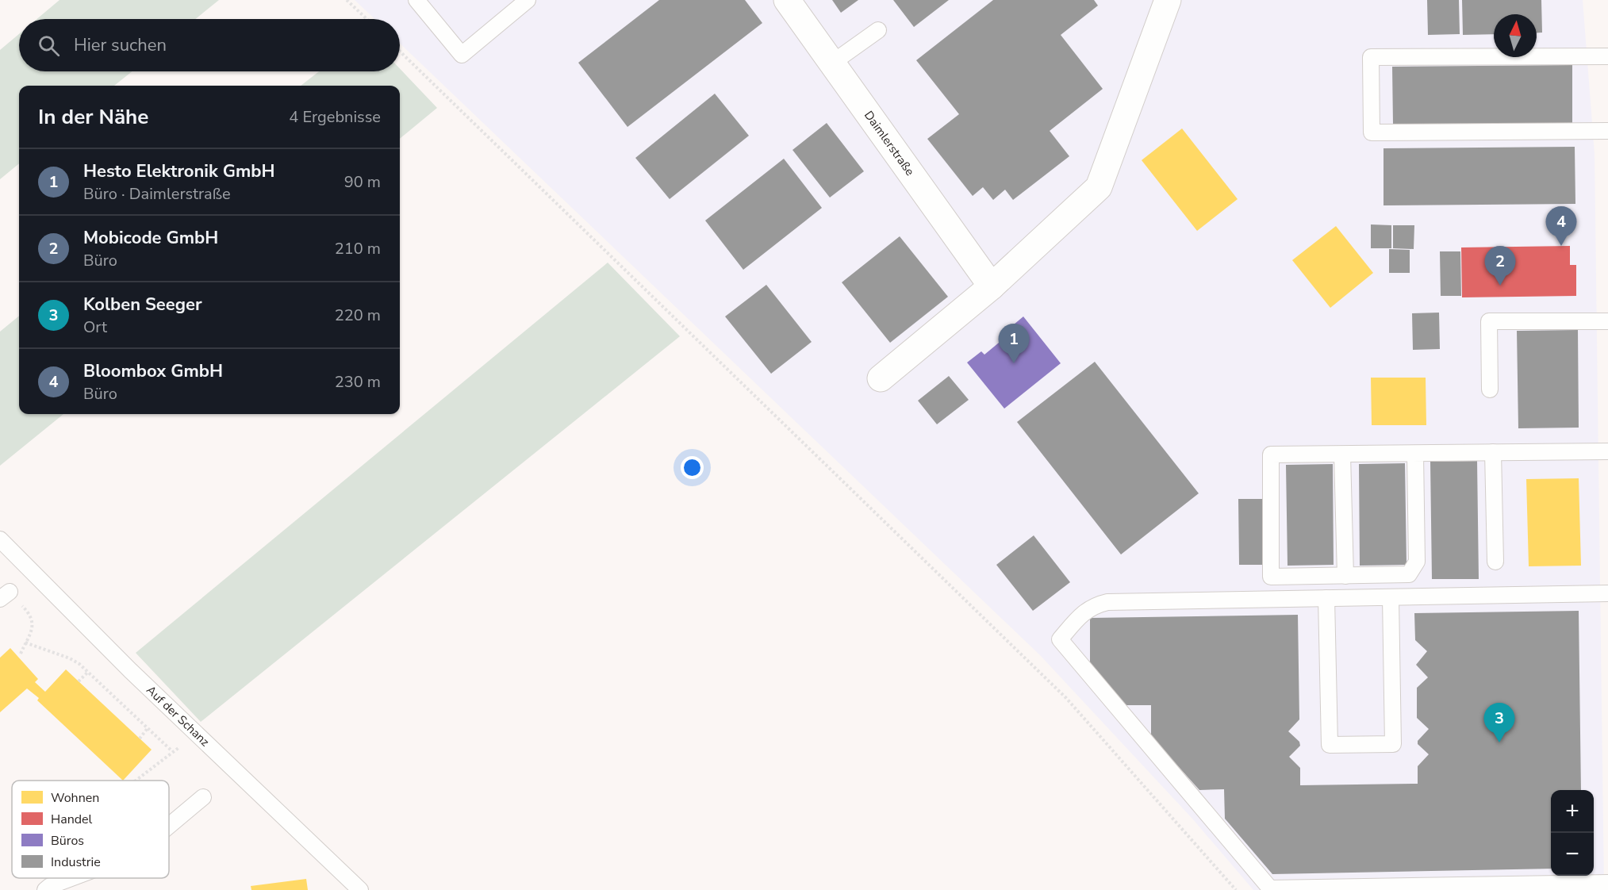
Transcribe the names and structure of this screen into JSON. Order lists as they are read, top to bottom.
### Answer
{
  "streets": {
    "street": ["Daimlerstraße"],
    "lane": ["Auf der Schanz"]
  },
  "legend": [
    "Wohnen",
    "Handel",
    "Büros",
    "Industrie"
  ],
  "north": "top",
  "page": {
    "search": "Hier suchen",
    "heading": ["In der Nähe", "4 Ergebnisse"],
    "list": [
      {
        "mark": "1",
        "name": "Hesto Elektronik GmbH",
        "note": "Büro · Daimlerstraße",
        "value": "90 m"
      },
      {
        "mark": "2",
        "name": "Mobicode GmbH",
        "note": "Büro",
        "value": "210 m"
      },
      {
        "mark": "3",
        "name": "Kolben Seeger",
        "note": "Ort",
        "value": "220 m"
      },
      {
        "mark": "4",
        "name": "Bloombox GmbH",
        "note": "Büro",
        "value": "230 m"
      }
    ],
    "pins": [
      "4",
      "2",
      "1",
      "3"
    ],
    "map_buttons": ["+", "−"]
  }
}
